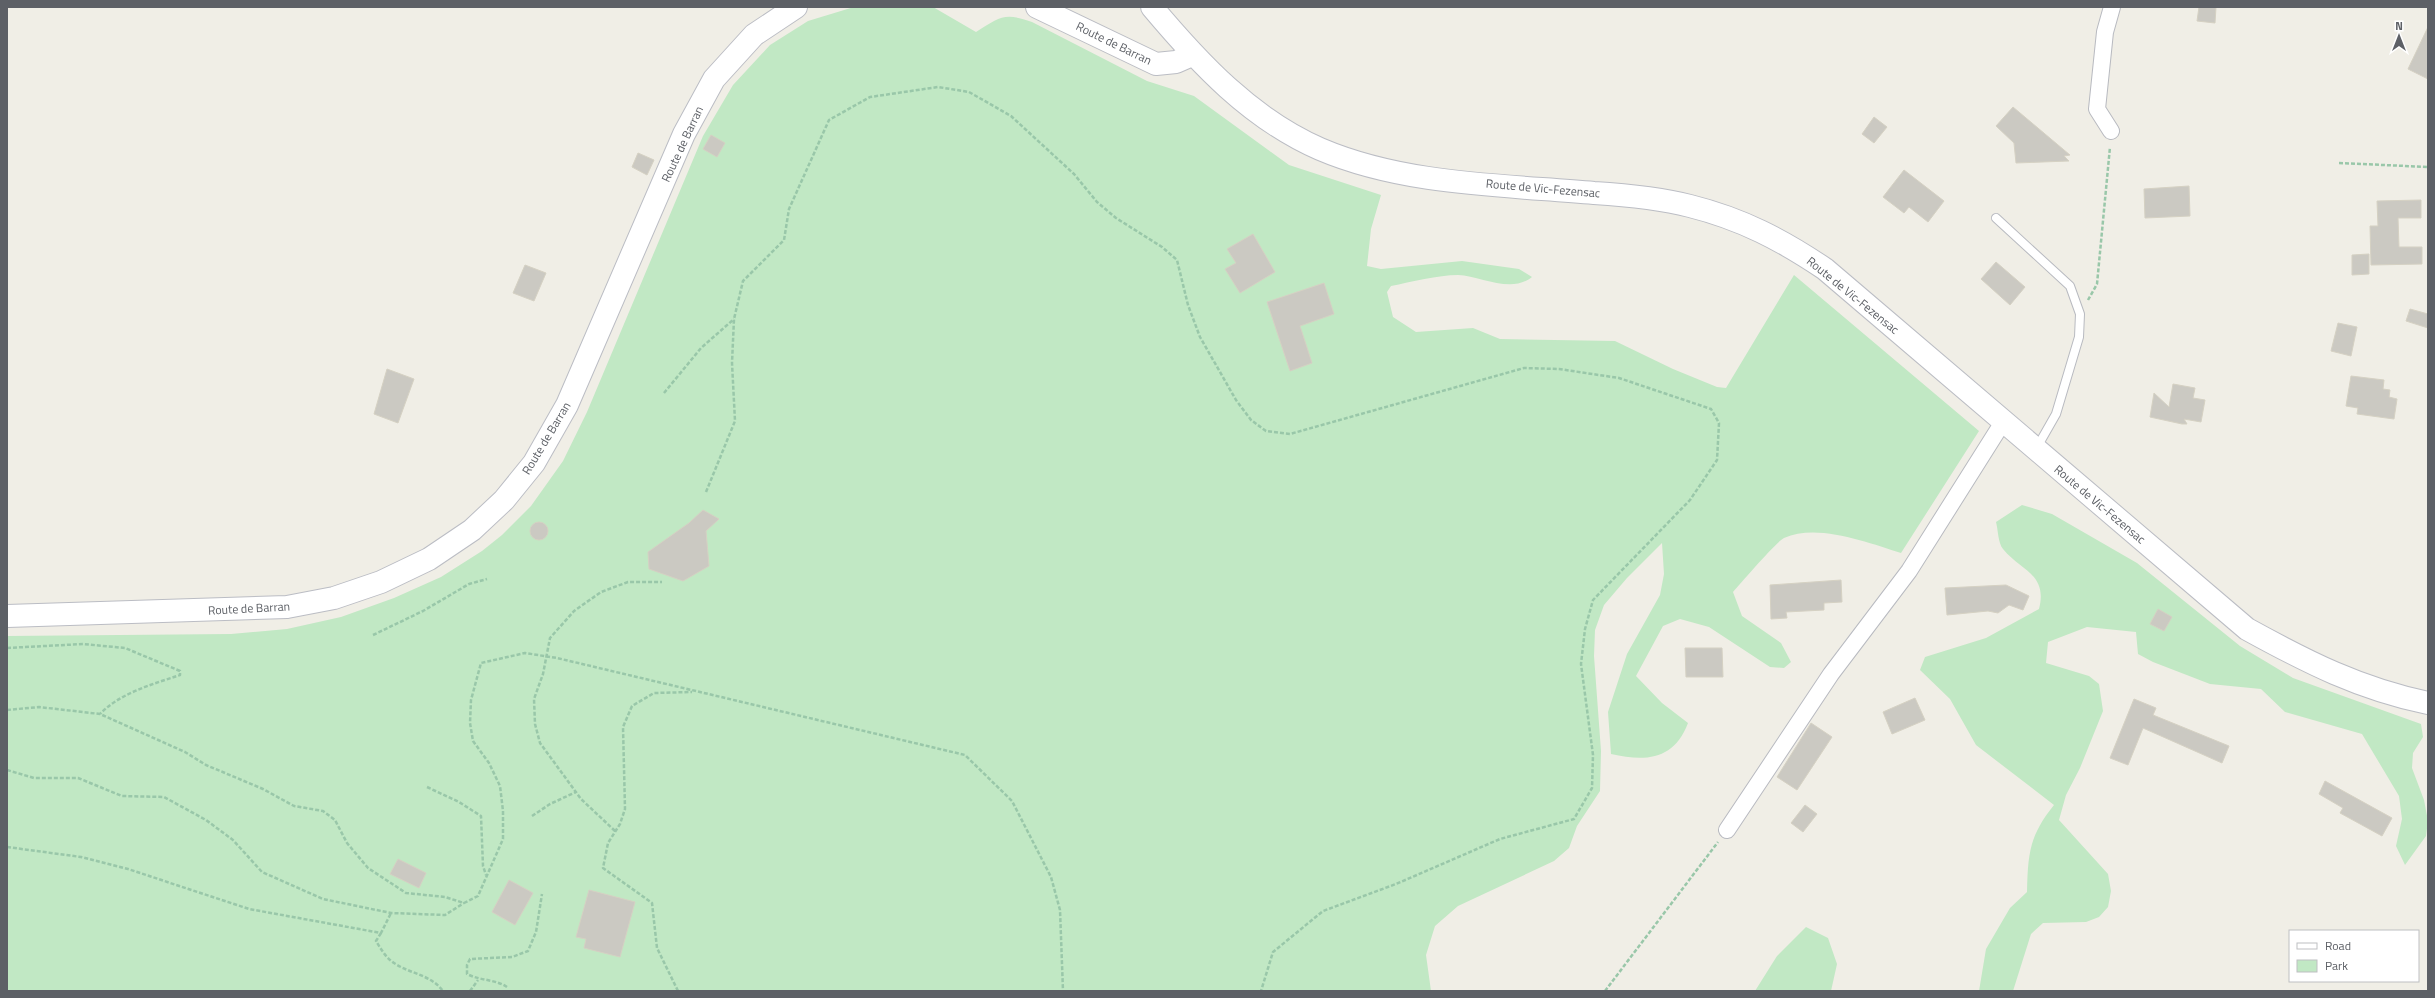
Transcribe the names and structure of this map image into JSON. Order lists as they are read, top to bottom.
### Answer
{
  "streets": {
    "main road": ["Route de Barran", "Route de Vic-Fezensac"]
  },
  "crossings": [
    ["Route de Barran", "Route de Vic-Fezensac"]
  ],
  "legend": ["Road", "Park"],
  "north": "top"
}
